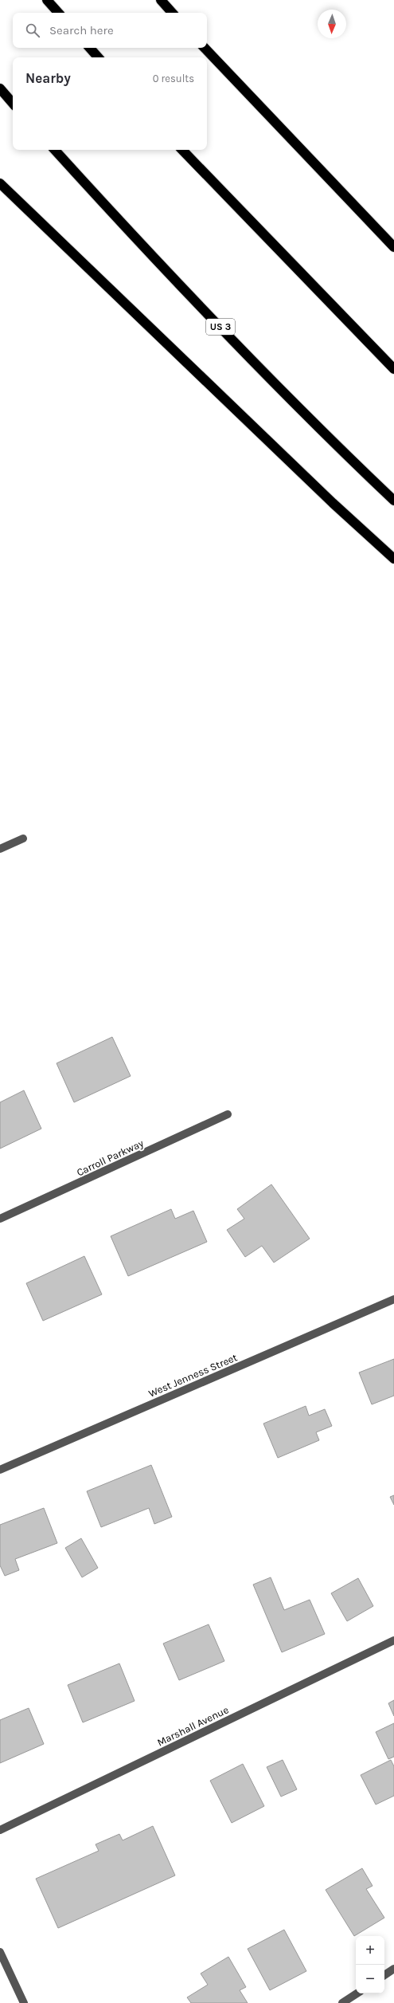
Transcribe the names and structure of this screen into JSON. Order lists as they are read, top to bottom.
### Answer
{
  "streets": {
    "highway": ["US 3"],
    "street": ["Carroll Parkway", "West Jenness Street", "Marshall Avenue"]
  },
  "north": "bottom",
  "page": {
    "search": "Search here",
    "heading": ["Nearby", "0 results"],
    "map_buttons": ["+", "−"]
  }
}
